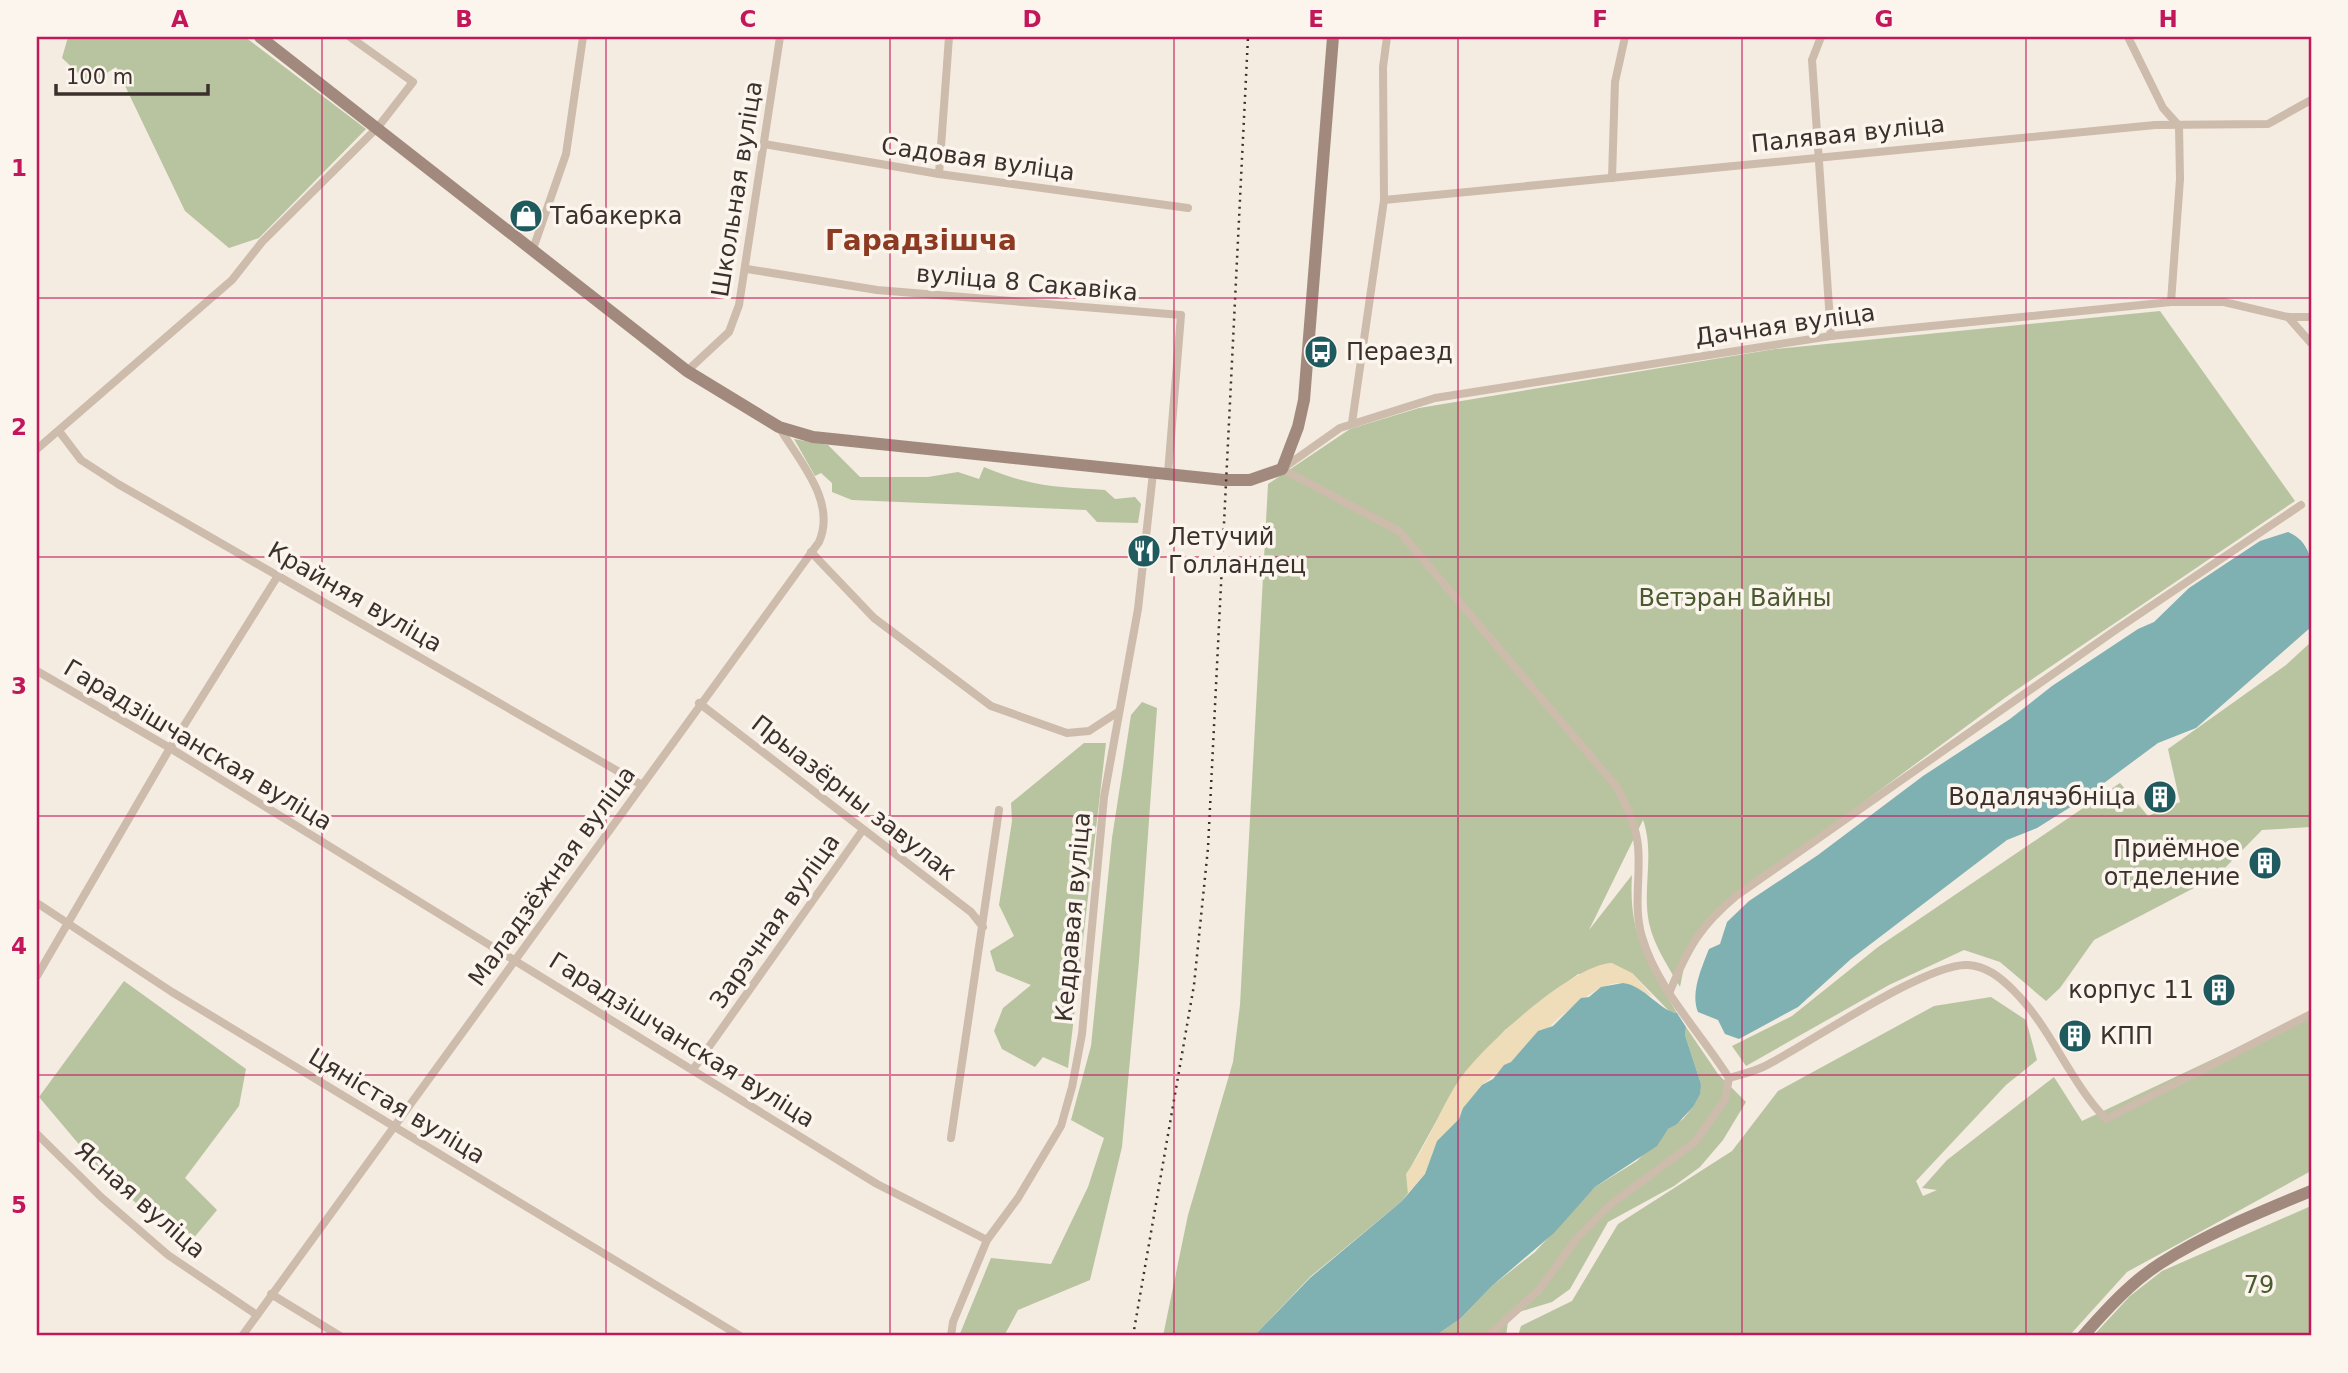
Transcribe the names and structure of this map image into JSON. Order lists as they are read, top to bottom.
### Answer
{
  "streets": {
    "street": [
      "Палявая вуліца",
      "Садовая вуліца",
      "Школьная вуліца",
      "вуліца 8 Сакавіка",
      "Дачная вуліца",
      "Крайняя вуліца",
      "Гарадзішчанская вуліца",
      "Прыазёрны завулак",
      "Маладзёжная вуліца",
      "Кедравая вуліца",
      "Зарэчная вуліца",
      "Цяністая вуліца",
      "Ясная вуліца"
    ]
  },
  "crossings": [
    ["Садовая вуліца", "Школьная вуліца"],
    ["Школьная вуліца", "вуліца 8 Сакавіка"],
    ["Крайняя вуліца", "Маладзёжная вуліца"],
    ["Гарадзішчанская вуліца", "Маладзёжная вуліца"],
    ["Гарадзішчанская вуліца", "Кедравая вуліца"],
    ["Гарадзішчанская вуліца", "Зарэчная вуліца"],
    ["Прыазёрны завулак", "Маладзёжная вуліца"],
    ["Прыазёрны завулак", "Зарэчная вуліца"],
    ["Маладзёжная вуліца", "Цяністая вуліца"],
    ["Маладзёжная вуліца", "Ясная вуліца"]
  ],
  "districts": ["Гарадзішча"],
  "parks": ["Ветэран Вайны", "79"],
  "places": {
    "shop": ["Табакерка"],
    "bus stop": ["Пераезд"],
    "restaurant": ["Летучий Голландец"],
    "building": [
      "Водалячэбніца",
      "Приёмное отделение",
      "корпус 11",
      "КПП"
    ]
  },
  "scale_bar": "100 m",
  "grid": {
    "columns": [
      "A",
      "B",
      "C",
      "D",
      "E",
      "F",
      "G",
      "H"
    ],
    "rows": [
      "1",
      "2",
      "3",
      "4",
      "5"
    ]
  }
}
